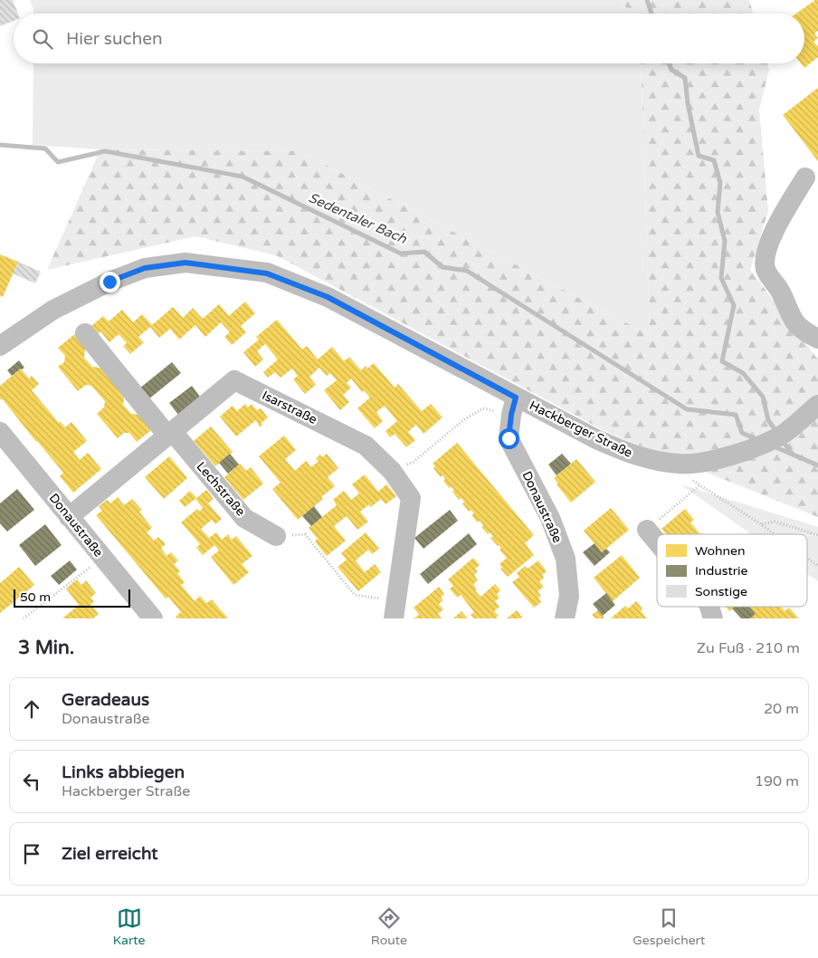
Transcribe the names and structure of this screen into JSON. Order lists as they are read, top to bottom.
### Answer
{
  "streets": {
    "street": [
      "Isarstraße",
      "Hackberger Straße",
      "Lechstraße",
      "Donaustraße"
    ]
  },
  "crossings": [
    ["Isarstraße", "Lechstraße"],
    ["Isarstraße", "Donaustraße"],
    ["Hackberger Straße", "Donaustraße"]
  ],
  "water": ["Sedentaler Bach"],
  "legend": ["Wohnen", "Industrie", "Sonstige"],
  "scale_bar": "50 m",
  "page": {
    "search": "Hier suchen",
    "scale": "50 m",
    "heading": ["3 Min.", "Zu Fuß · 210 m"],
    "list": [
      ["Geradeaus", "Donaustraße", "20 m"],
      ["Links abbiegen", "Hackberger Straße", "190 m"],
      "Ziel erreicht"
    ],
    "nav": ["Karte", "Route", "Gespeichert"]
  }
}
